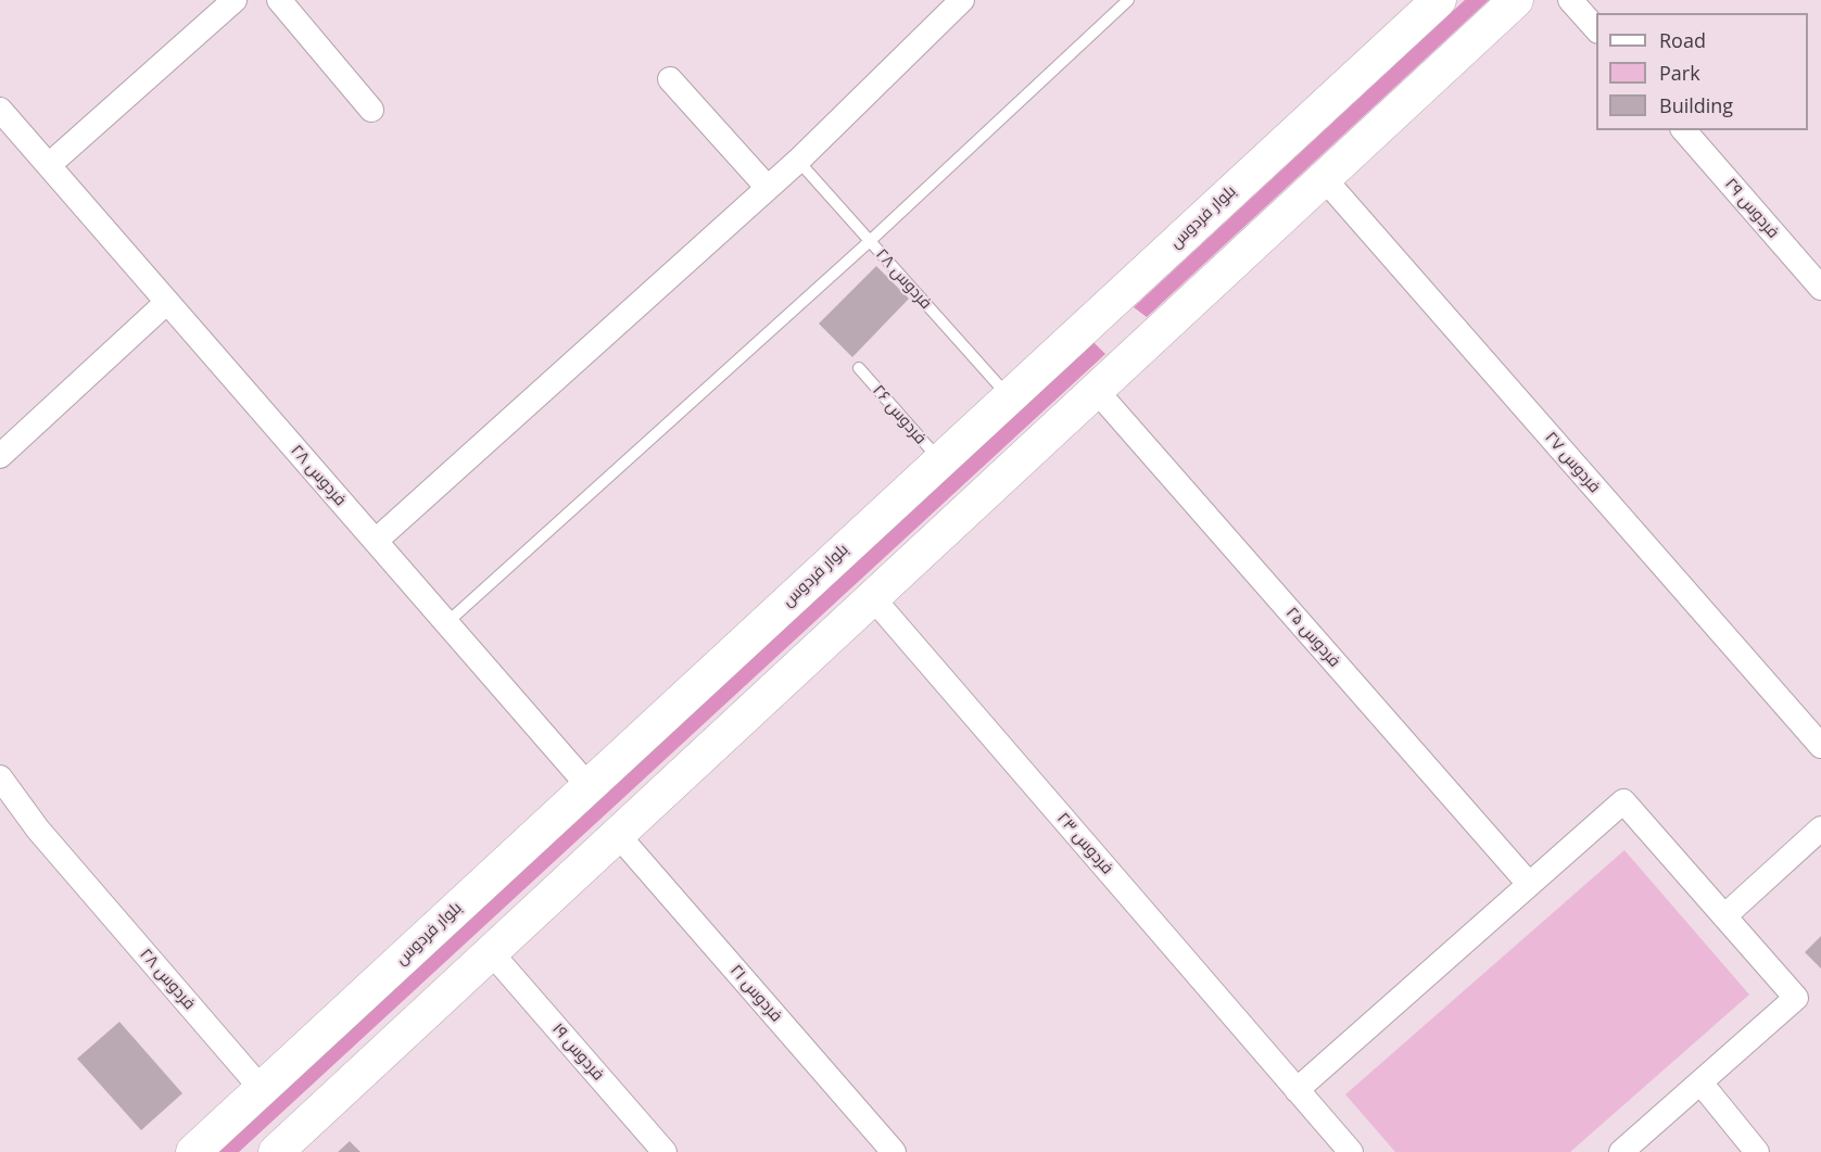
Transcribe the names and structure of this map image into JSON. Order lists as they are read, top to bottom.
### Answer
{
  "streets": {
    "main road": ["بلوار فردوس"],
    "street": [
      "فردوس ۲۹",
      "فردوس ۲۸",
      "فردوس ۲۷",
      "فردوس ۲۵",
      "فردوس ۲۳",
      "فردوس ۲۱",
      "فردوس ۱۹"
    ],
    "lane": ["فردوس ۲۶"]
  },
  "crossings": [
    ["بلوار فردوس", "فردوس ۲۸"],
    ["بلوار فردوس", "فردوس ۲۶"]
  ],
  "legend": ["Road", "Park", "Building"]
}
